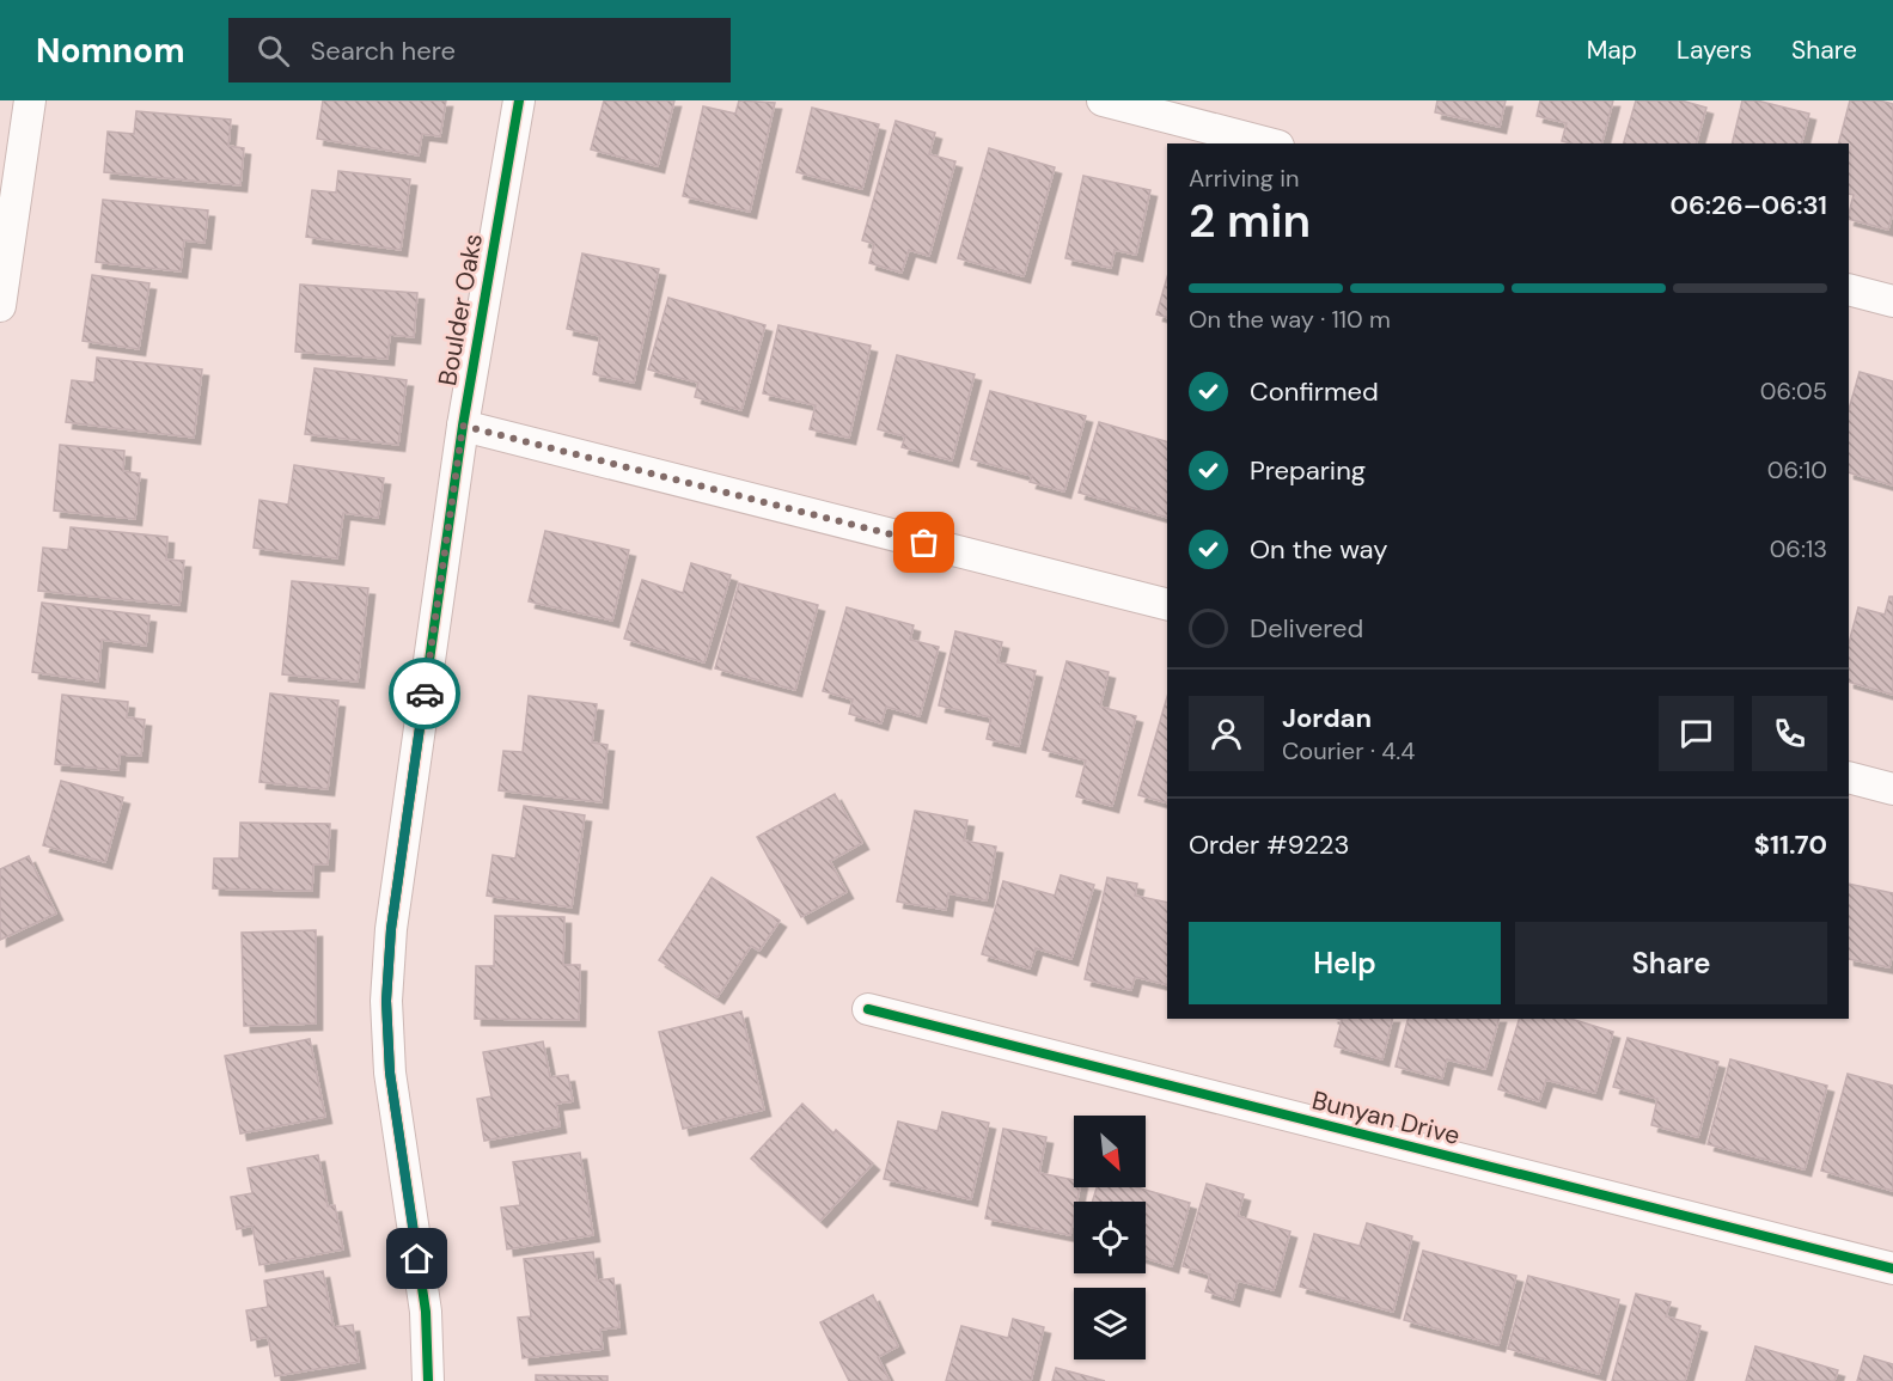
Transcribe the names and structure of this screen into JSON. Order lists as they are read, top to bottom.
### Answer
{
  "streets": {
    "street": ["Boulder Oaks", "Bunyan Drive"]
  },
  "north": "bottom right",
  "page": {
    "header": "Nomnom",
    "search": "Search here",
    "nav": ["Map", "Layers", "Share"],
    "heading": ["2 min", "Arriving in", "06:26–06:31"],
    "panel": [
      "Jordan",
      "Courier · 4.4",
      "Order #9223",
      "$11.70"
    ],
    "bar": "On the way · 110 m",
    "list": [
      ["Confirmed", "06:05"],
      ["Preparing", "06:10"],
      ["On the way", "06:13"],
      "Delivered"
    ],
    "buttons": ["Help", "Share"]
  }
}
